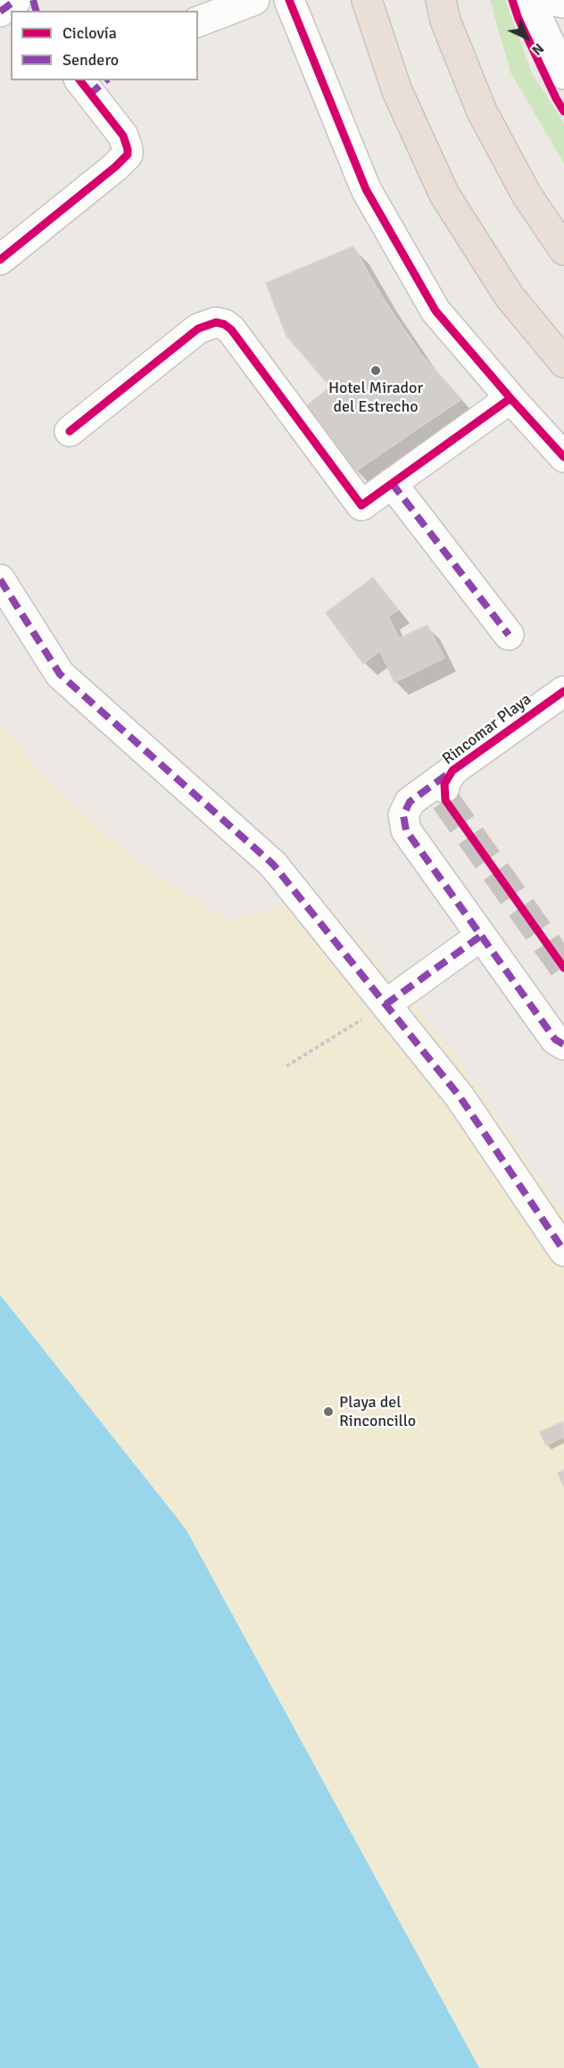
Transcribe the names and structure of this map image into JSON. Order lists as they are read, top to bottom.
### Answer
{
  "streets": {
    "street": ["Rincomar Playa"]
  },
  "places": ["Hotel Mirador del Estrecho", "Playa del Rinconcillo"],
  "legend": ["Ciclovía", "Sendero"],
  "north": "bottom right"
}
